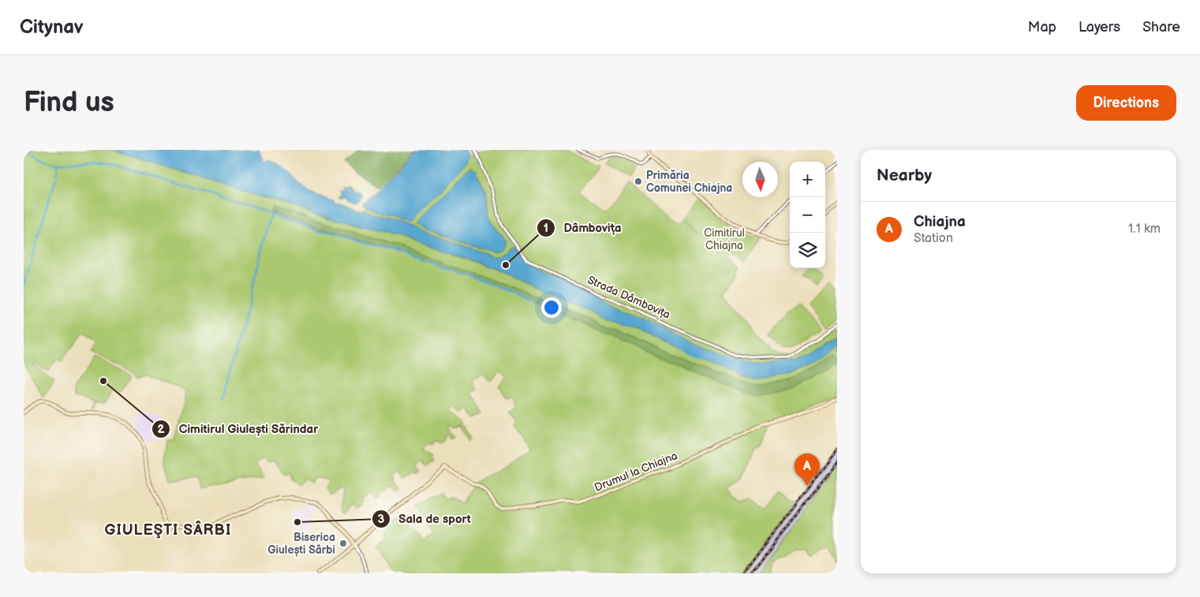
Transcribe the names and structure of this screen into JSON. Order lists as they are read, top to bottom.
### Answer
{
  "streets": {
    "main road": ["Drumul la Chiajna"],
    "street": ["Strada Dâmbovița"]
  },
  "districts": ["GIULEŞTI SÂRBI"],
  "parks": ["Cimitirul Chiajna"],
  "places": [
    "Primăria Comunei Chiajna",
    "Dâmbovița",
    "Cimitirul Giulești Sărindar",
    "Sala de sport",
    "Biserica Giulești Sârbi"
  ],
  "north": "bottom",
  "page": {
    "header": "Citynav",
    "nav": ["Map", "Layers", "Share"],
    "buttons": "Directions",
    "title": "Find us",
    "heading": "Nearby",
    "map_buttons": ["+", "−"],
    "list": [
      {
        "mark": "A",
        "name": "Chiajna",
        "note": "Station",
        "value": "1.1 km"
      }
    ],
    "pins": "A"
  }
}
